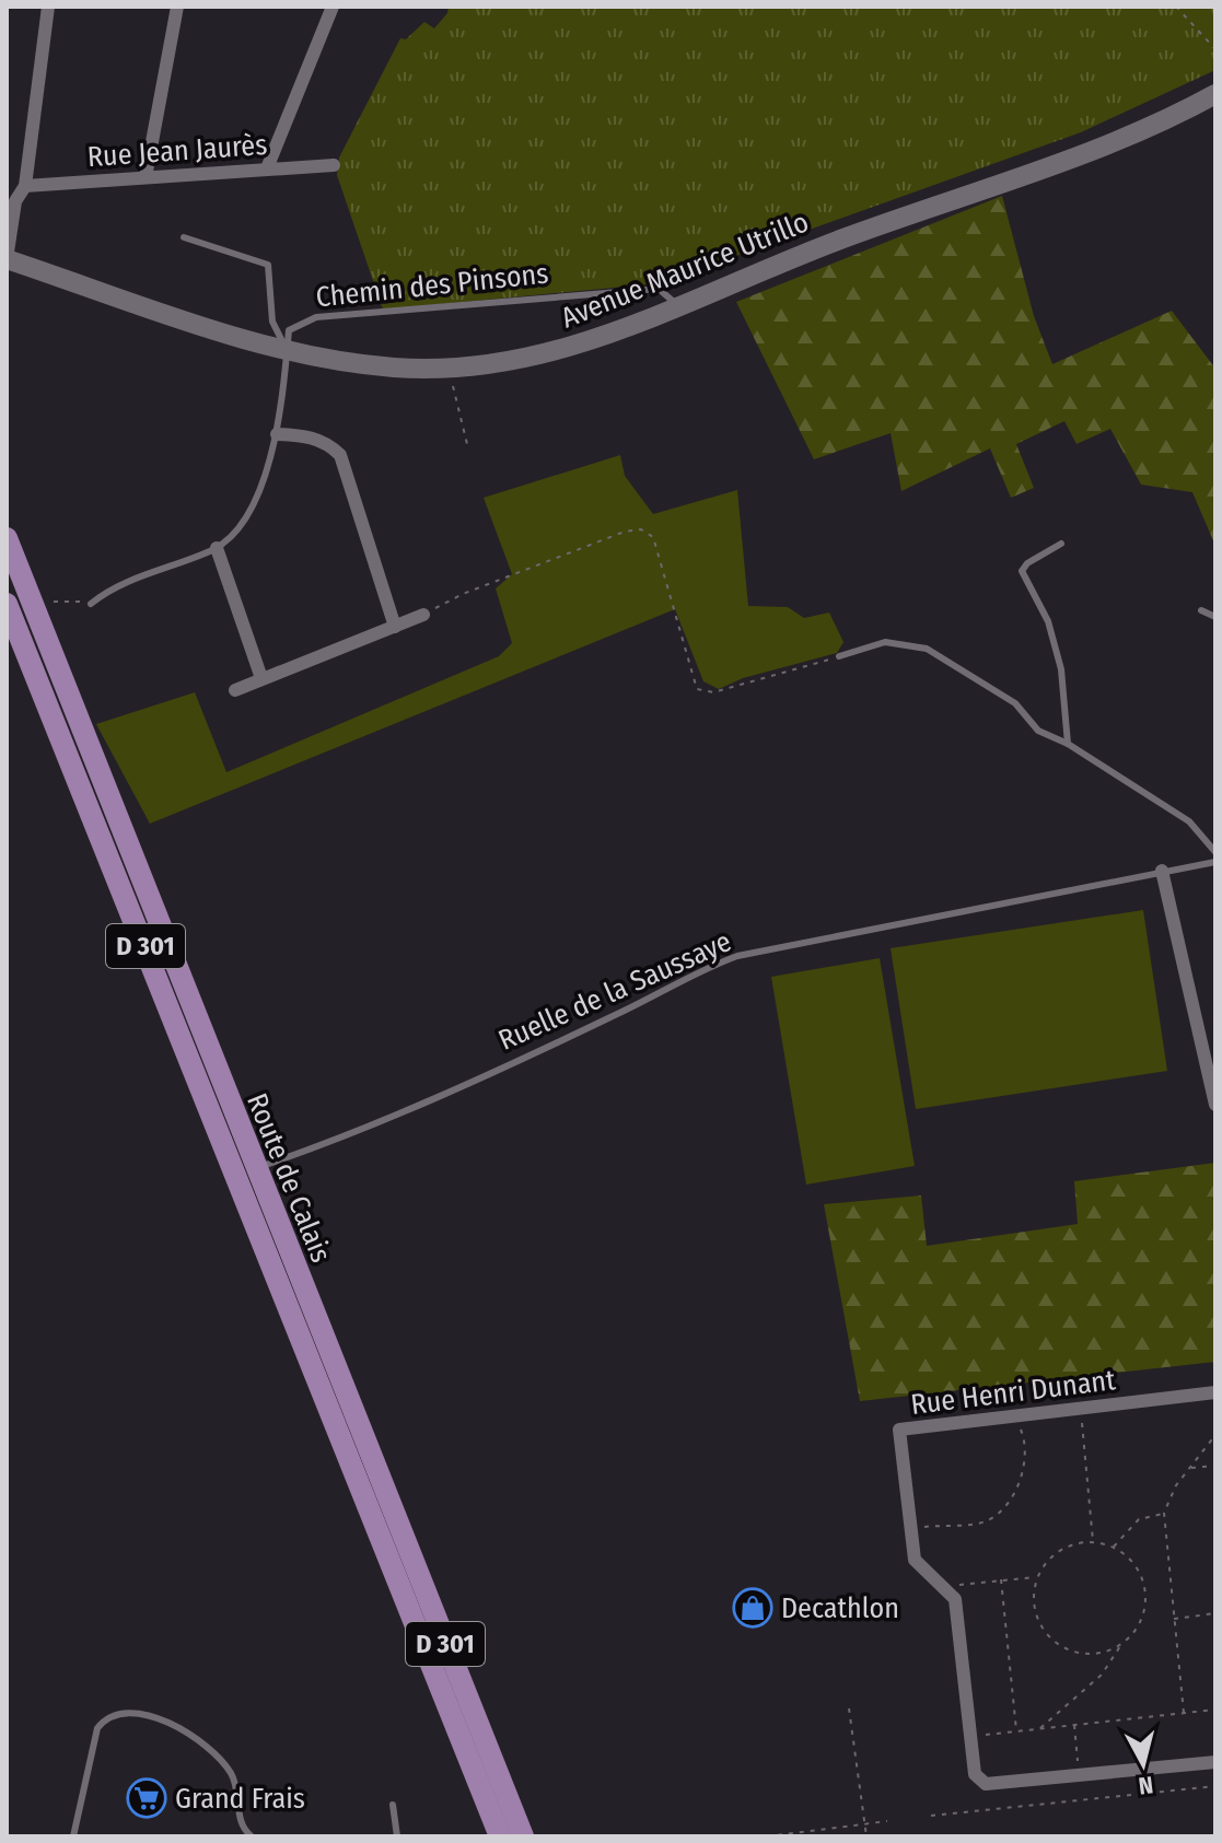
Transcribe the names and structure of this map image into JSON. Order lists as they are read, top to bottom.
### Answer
{
  "streets": {
    "main road": ["Avenue Maurice Utrillo", "D 301", "Route de Calais"],
    "street": ["Rue Jean Jaurès", "Rue Henri Dunant"],
    "lane": ["Chemin des Pinsons", "Ruelle de la Saussaye"]
  },
  "crossings": [
    ["Avenue Maurice Utrillo", "Chemin des Pinsons"],
    ["Ruelle de la Saussaye", "Route de Calais"]
  ],
  "places": {
    "shop": ["Decathlon"],
    "supermarket": ["Grand Frais"]
  },
  "north": "bottom"
}
